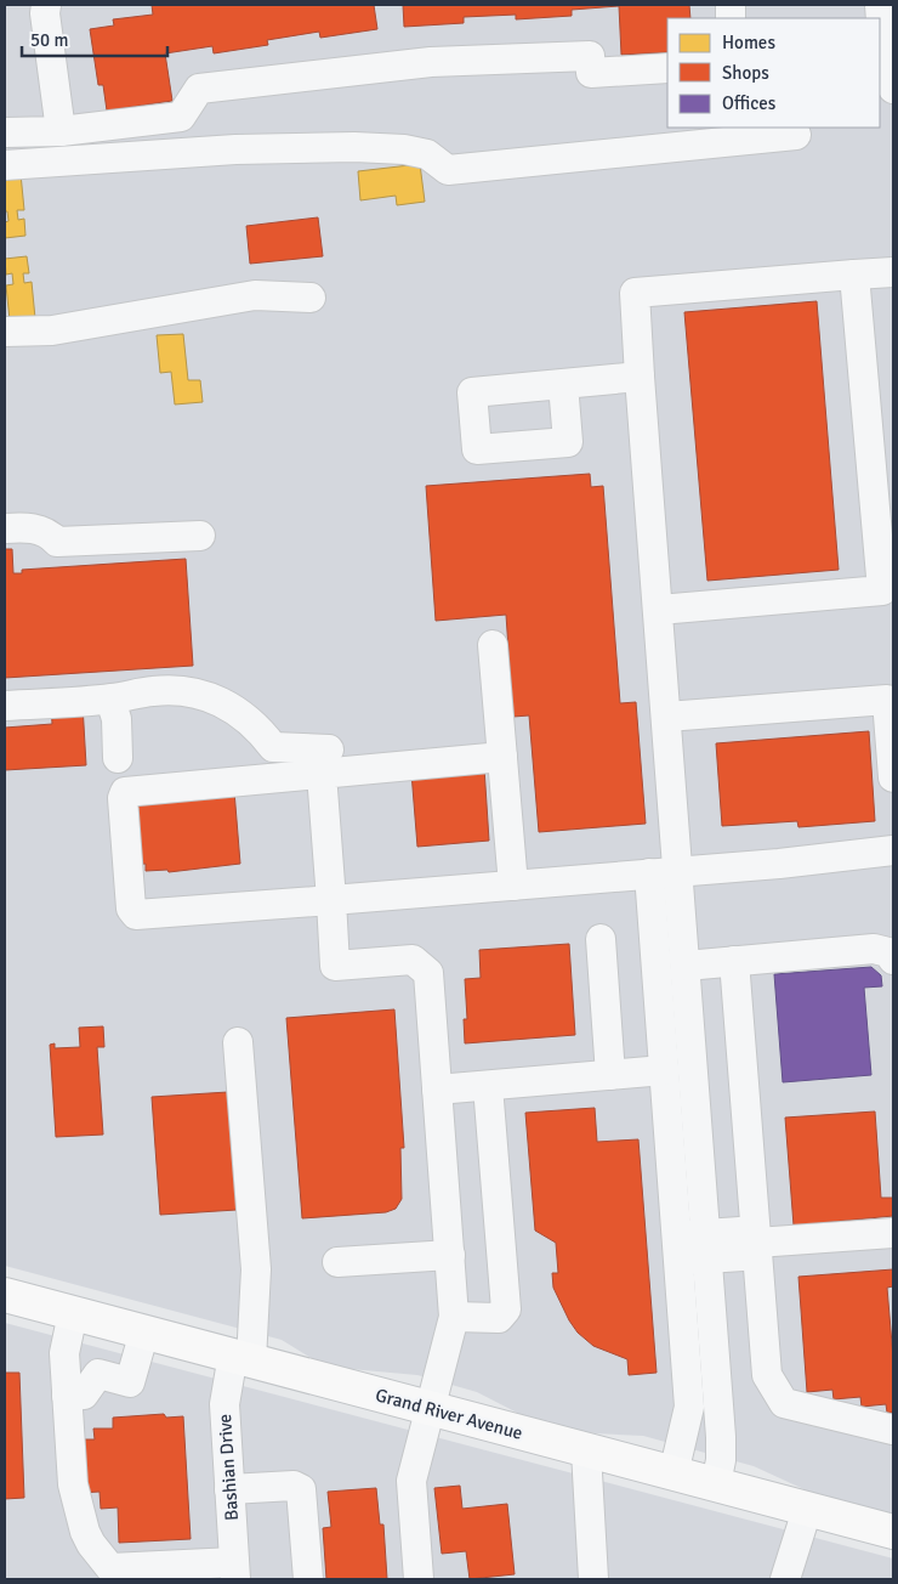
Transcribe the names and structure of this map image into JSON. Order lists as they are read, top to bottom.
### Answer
{
  "streets": {
    "main road": ["Grand River Avenue"],
    "street": ["Bashian Drive"]
  },
  "crossings": [
    ["Grand River Avenue", "Bashian Drive"]
  ],
  "legend": ["Homes", "Shops", "Offices"],
  "scale_bar": "50 m"
}
